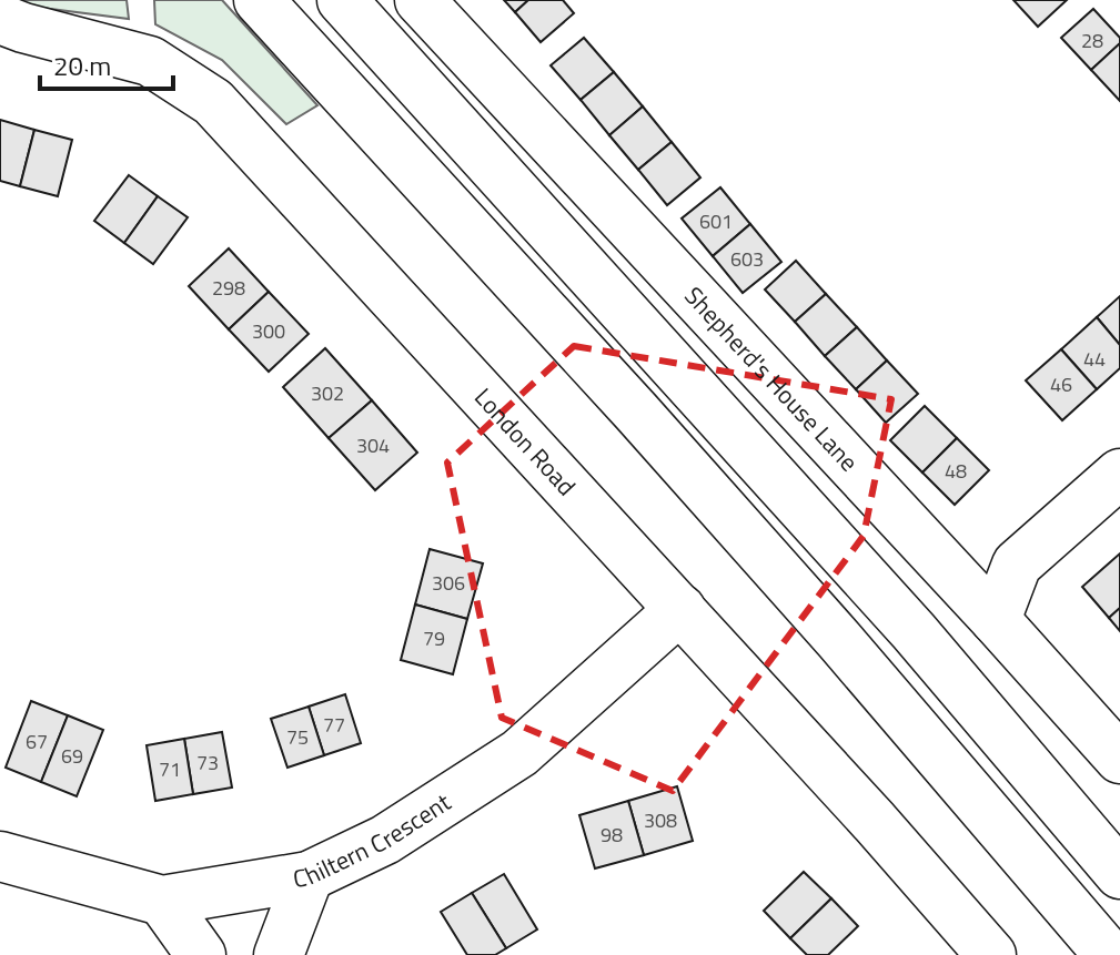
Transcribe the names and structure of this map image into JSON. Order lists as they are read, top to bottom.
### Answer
{
  "streets": {
    "street": ["Shepherd's House Lane", "London Road", "Chiltern Crescent"]
  },
  "crossings": [
    ["London Road", "Chiltern Crescent"]
  ],
  "house_numbers": [
    "28",
    "601",
    "603",
    "298",
    "300",
    "44",
    "46",
    "302",
    "304",
    "48",
    "306",
    "79",
    "77",
    "75",
    "67",
    "69",
    "73",
    "71",
    "308",
    "98"
  ],
  "scale_bar": "20 m"
}
